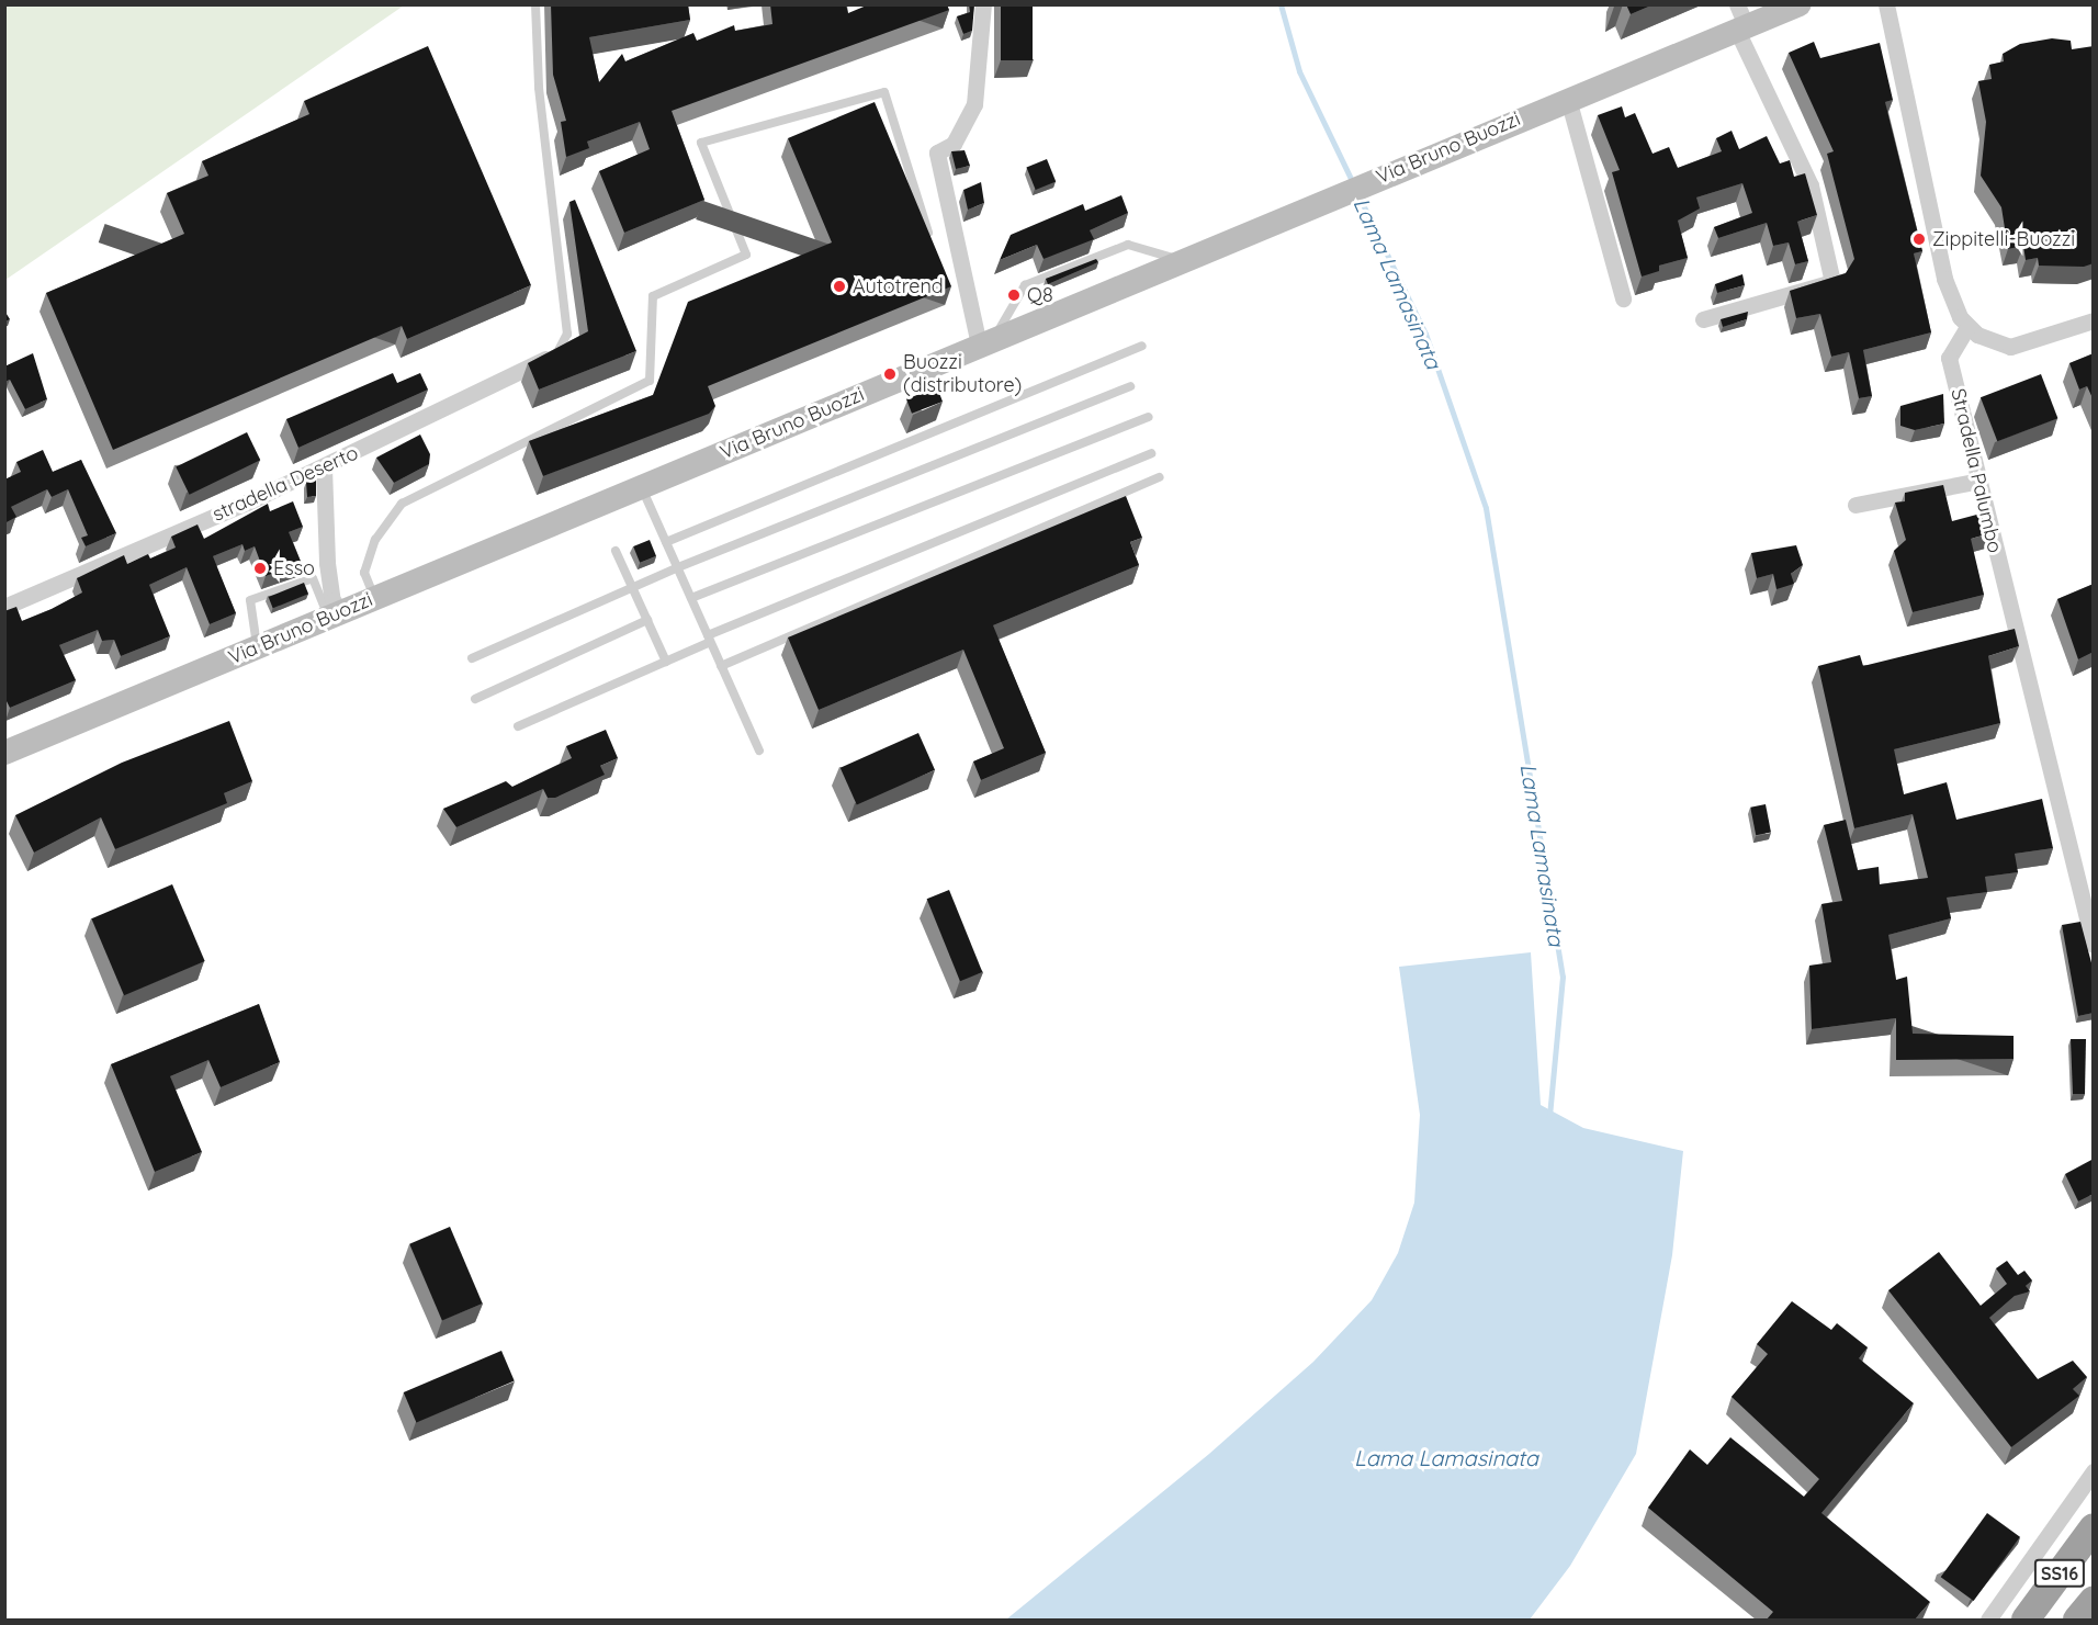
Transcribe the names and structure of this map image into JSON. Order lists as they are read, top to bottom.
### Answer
{
  "streets": {
    "highway": ["SS16"],
    "main road": ["Via Bruno Buozzi"],
    "street": ["Stradella Palumbo", "stradella Deserto"]
  },
  "water": ["Lama Lamasinata"],
  "places": [
    "Zippitelli-Buozzi",
    "Autotrend",
    "Q8",
    "Buozzi (distributore)",
    "Esso"
  ]
}
